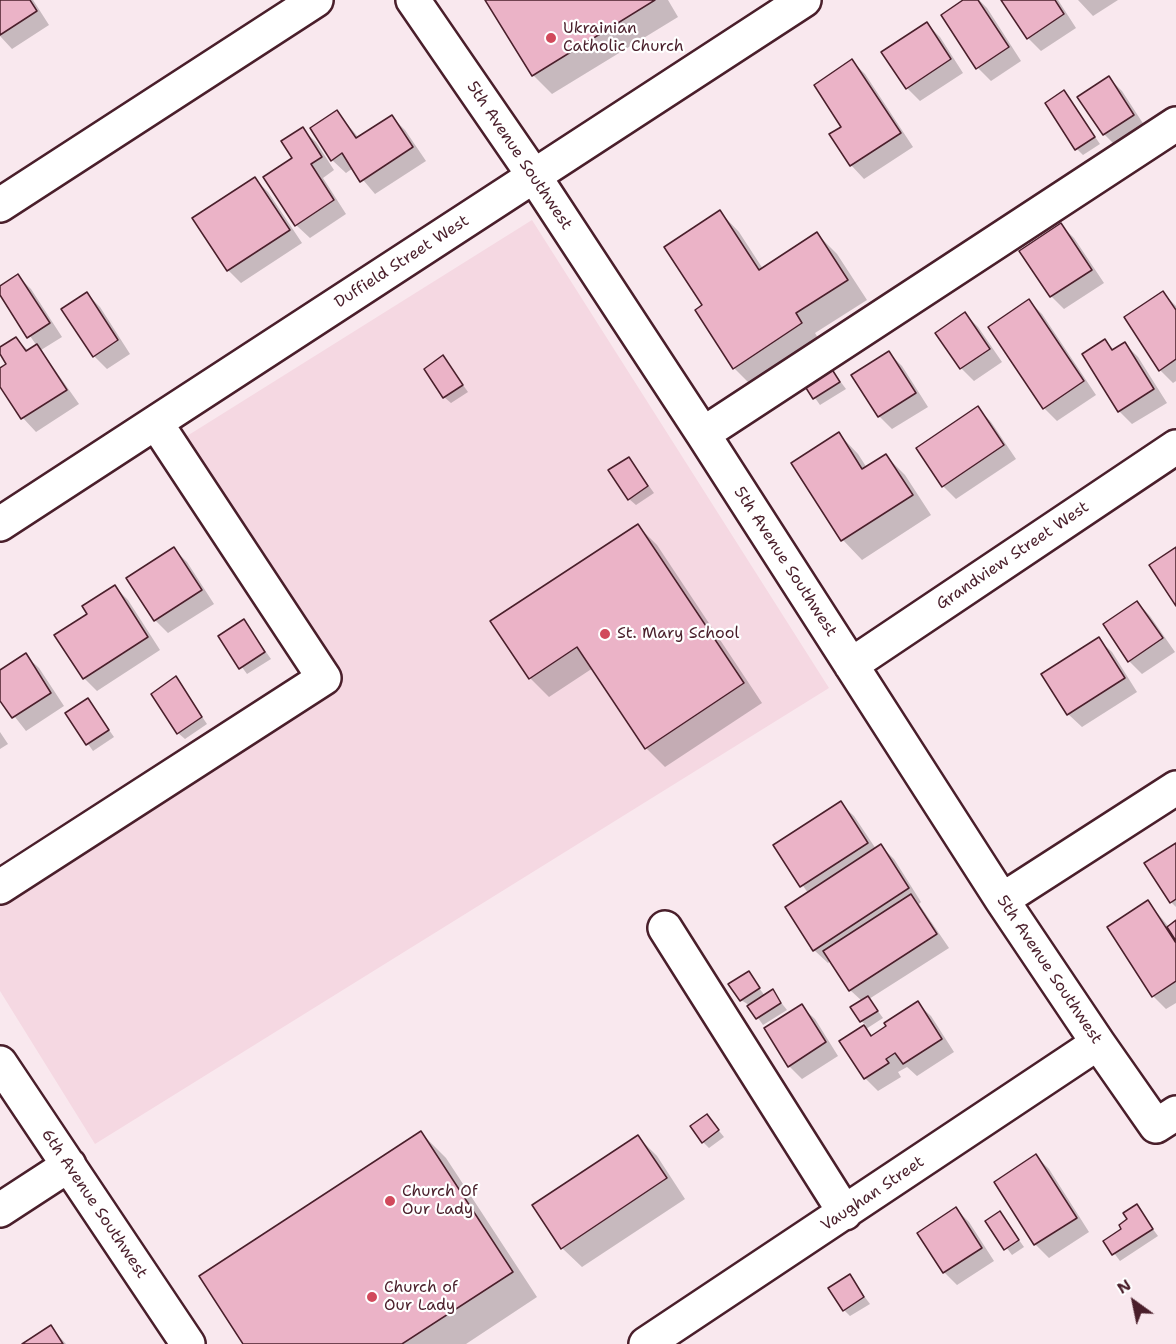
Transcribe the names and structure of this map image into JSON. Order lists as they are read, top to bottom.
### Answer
{
  "streets": {
    "street": [
      "5th Avenue Southwest",
      "Duffield Street West",
      "Grandview Street West",
      "Vaughan Street",
      "6th Avenue Southwest"
    ]
  },
  "crossings": [
    ["5th Avenue Southwest", "Duffield Street West"],
    ["5th Avenue Southwest", "Grandview Street West"],
    ["5th Avenue Southwest", "Vaughan Street"]
  ],
  "places": [
    "Ukrainian Catholic Church",
    "St. Mary School",
    "Church Of Our Lady",
    "Church of Our Lady"
  ],
  "north": "top left"
}
